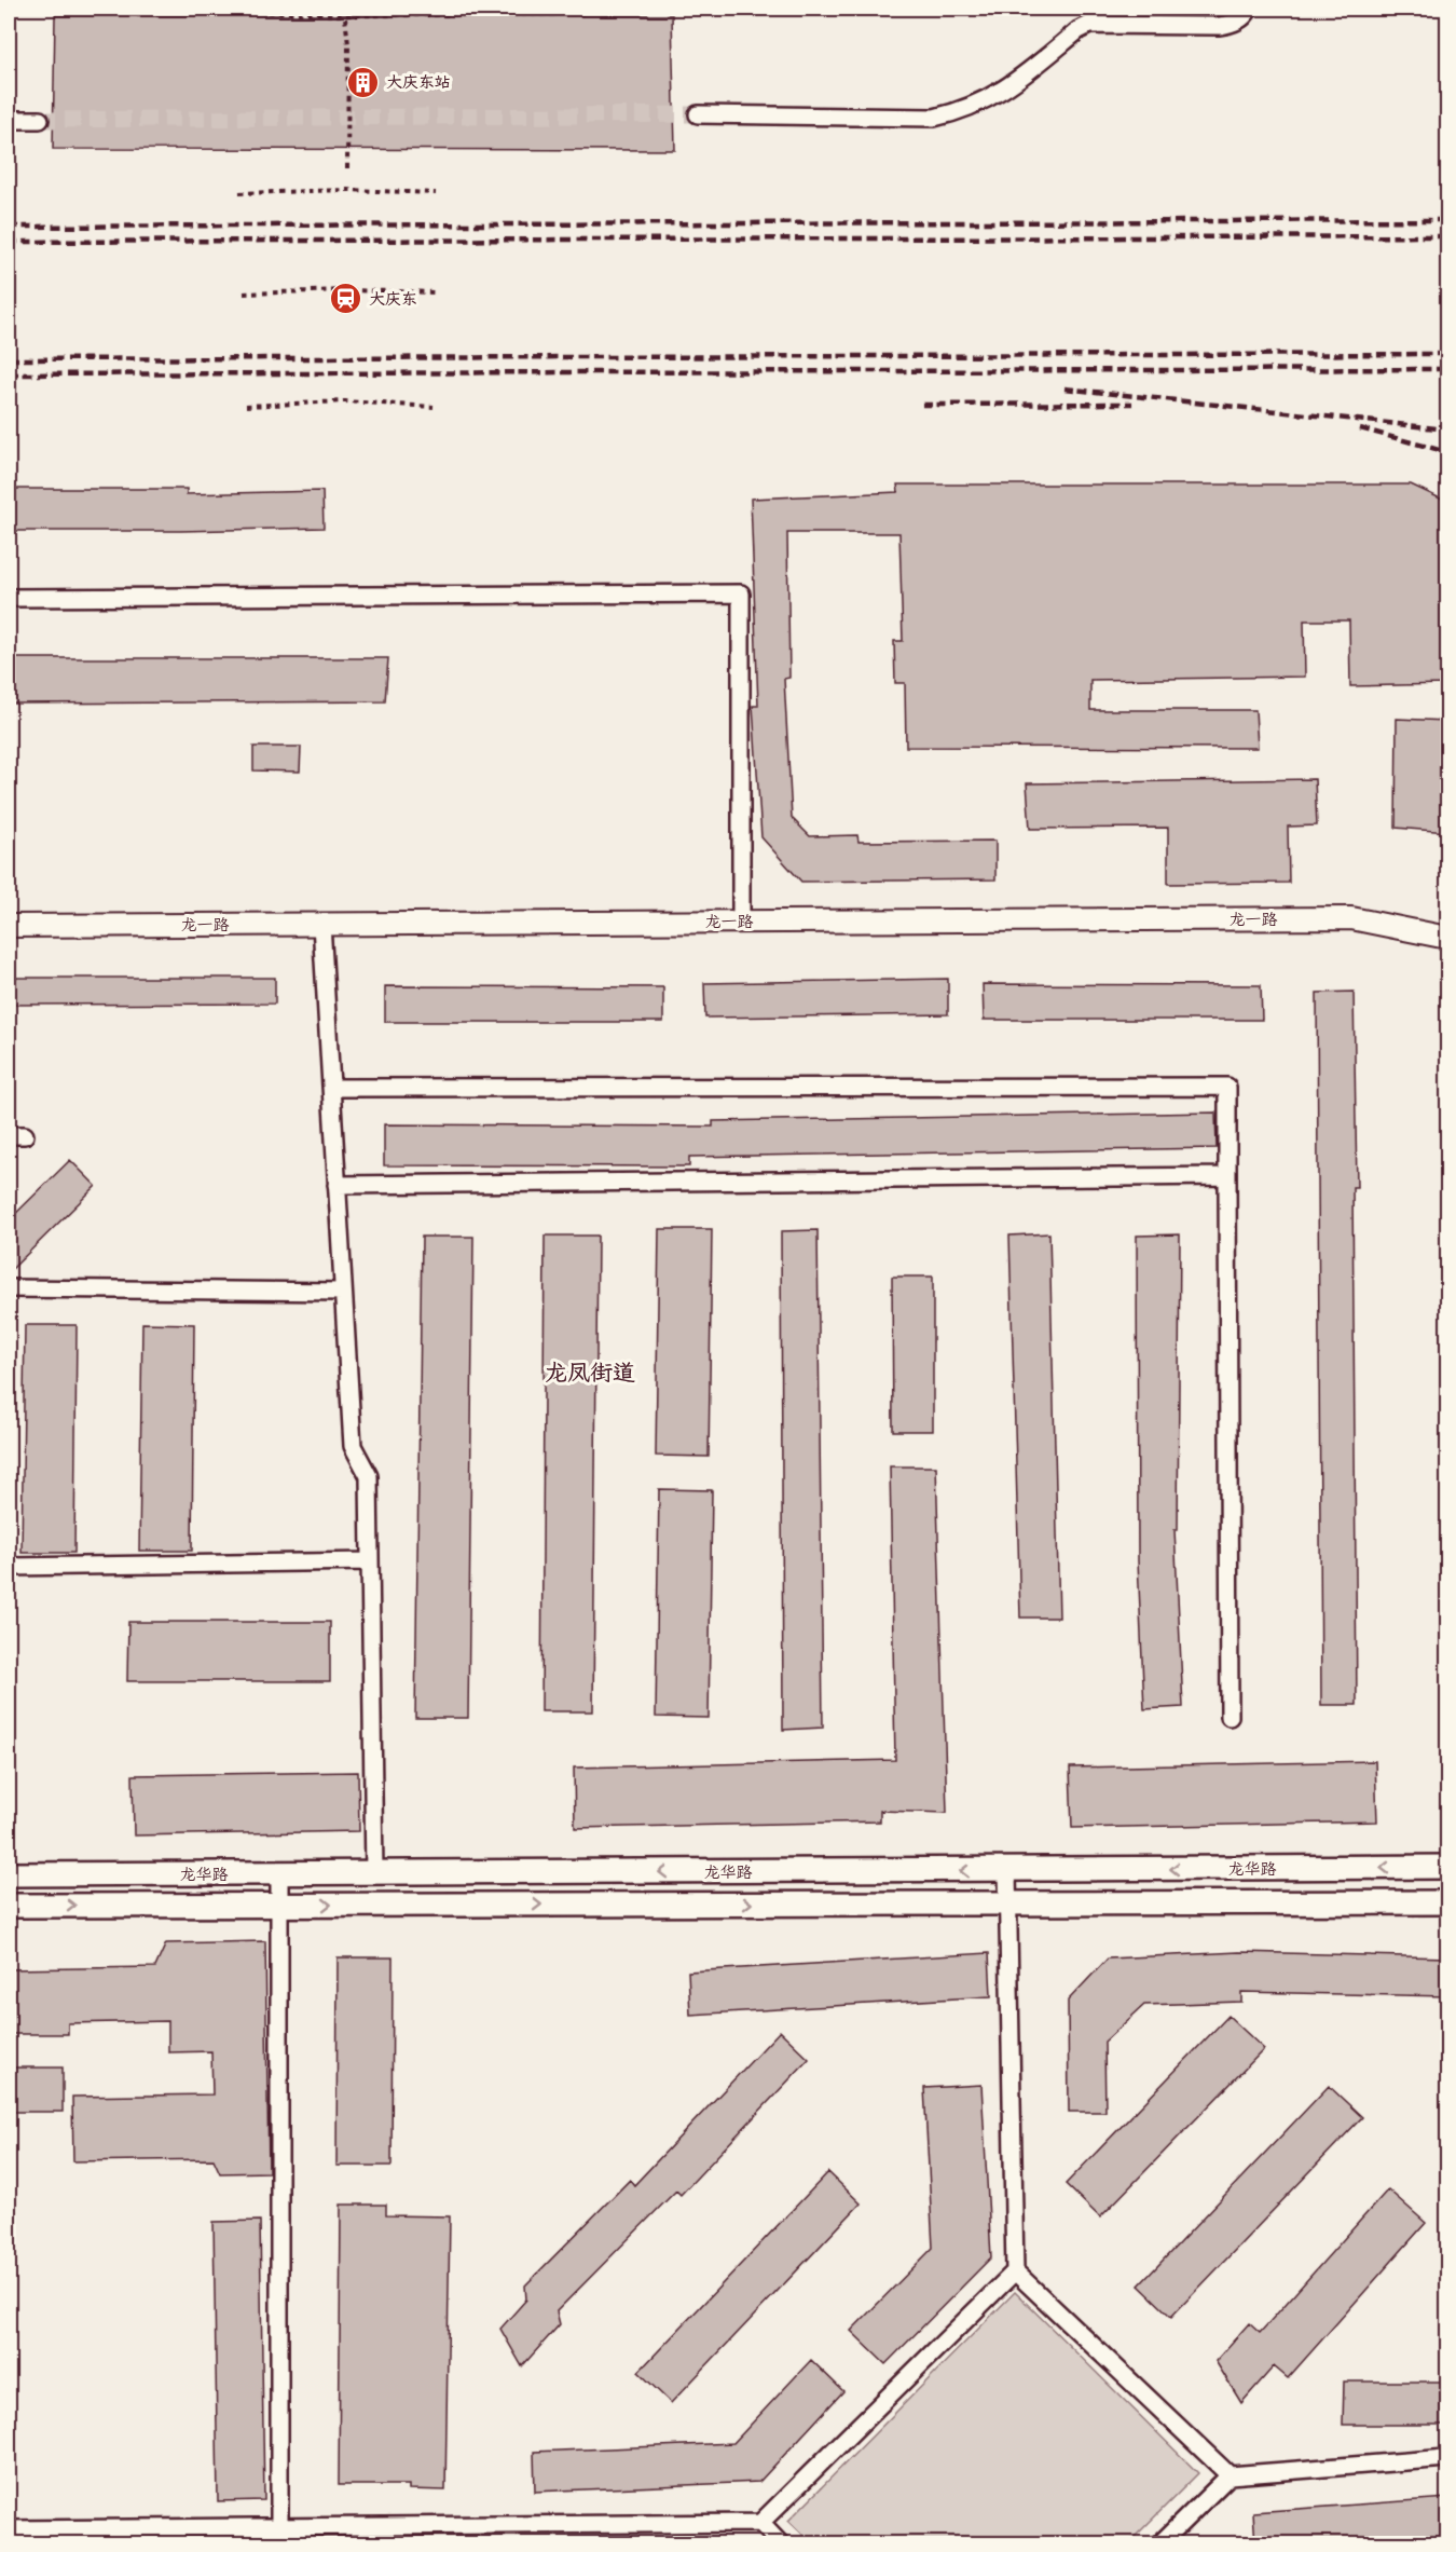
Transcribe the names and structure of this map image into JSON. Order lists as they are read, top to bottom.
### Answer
{
  "streets": {
    "main road": ["龙华路"],
    "street": ["龙一路"]
  },
  "districts": ["龙凤街道"],
  "places": {
    "building": ["大庆东站"],
    "station": ["大庆东"]
  }
}
